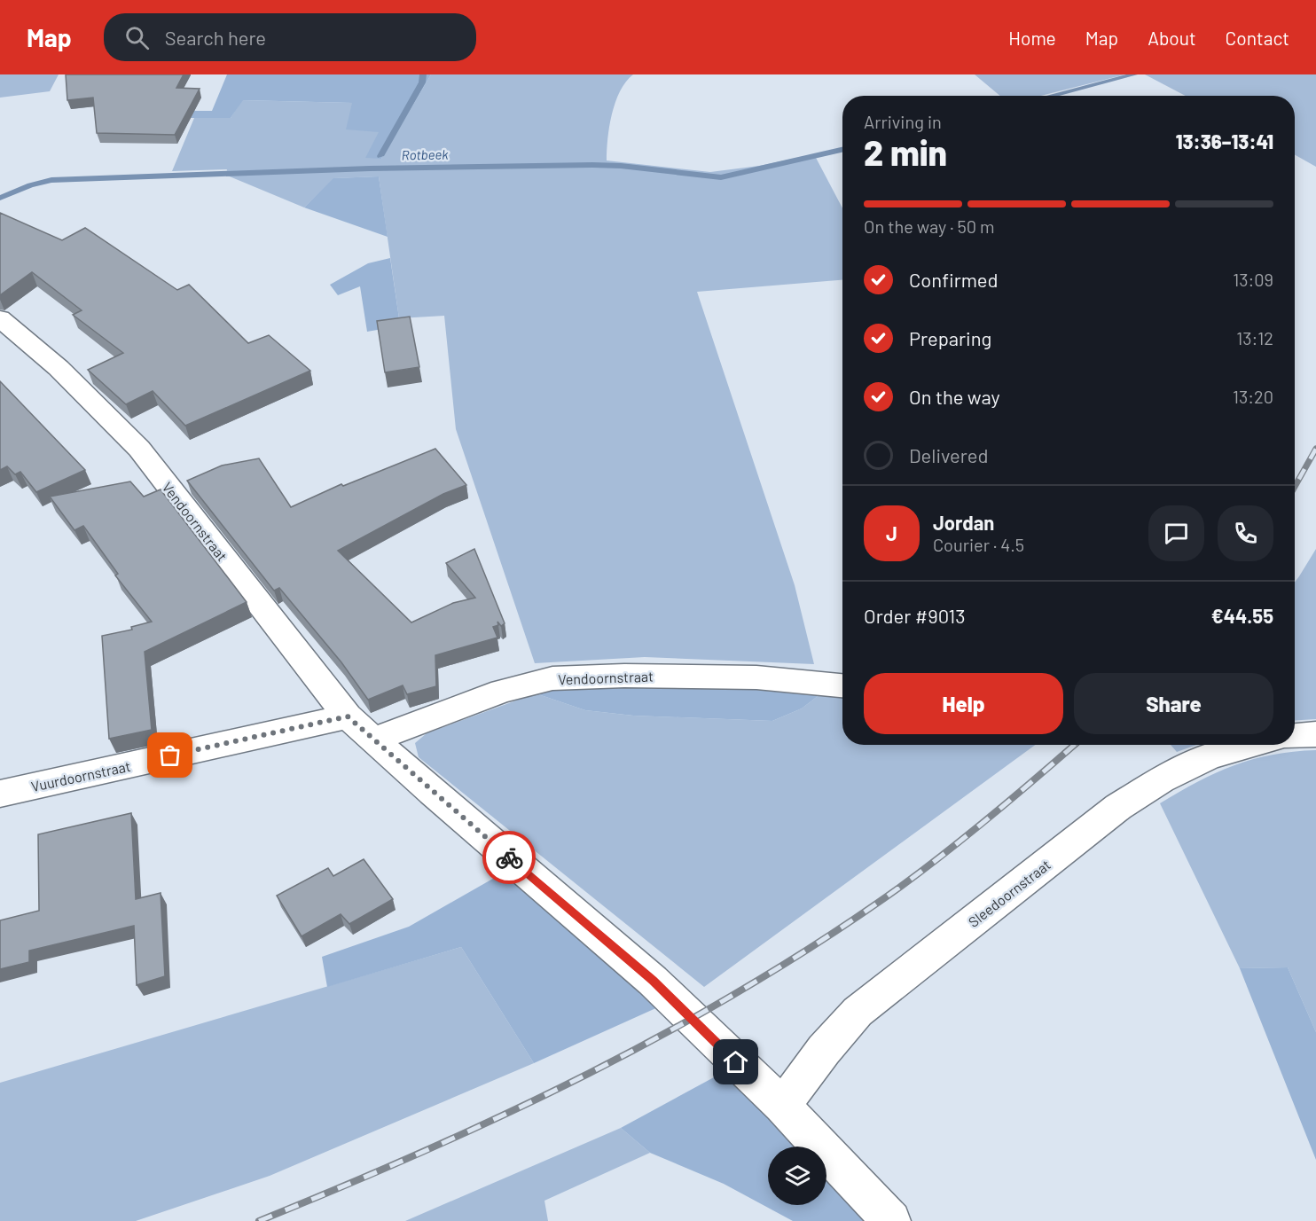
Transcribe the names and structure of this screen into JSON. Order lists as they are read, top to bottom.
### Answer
{
  "streets": {
    "street": ["Vendoornstraat", "Vuurdoornstraat", "Sleedoornstraat"]
  },
  "crossings": [
    ["Vendoornstraat", "Vuurdoornstraat"],
    ["Vendoornstraat", "Sleedoornstraat"]
  ],
  "water": ["Rotbeek"],
  "page": {
    "header": "Map",
    "search": "Search here",
    "nav": [
      "Home",
      "Map",
      "About",
      "Contact"
    ],
    "heading": ["2 min", "Arriving in", "13:36–13:41"],
    "panel": [
      "Jordan",
      "Courier · 4.5",
      "Order #9013",
      "€44.55"
    ],
    "bar": "On the way · 50 m",
    "list": [
      ["Confirmed", "13:09"],
      ["Preparing", "13:12"],
      ["On the way", "13:20"],
      "Delivered"
    ],
    "round": "J",
    "buttons": ["Help", "Share"]
  }
}
